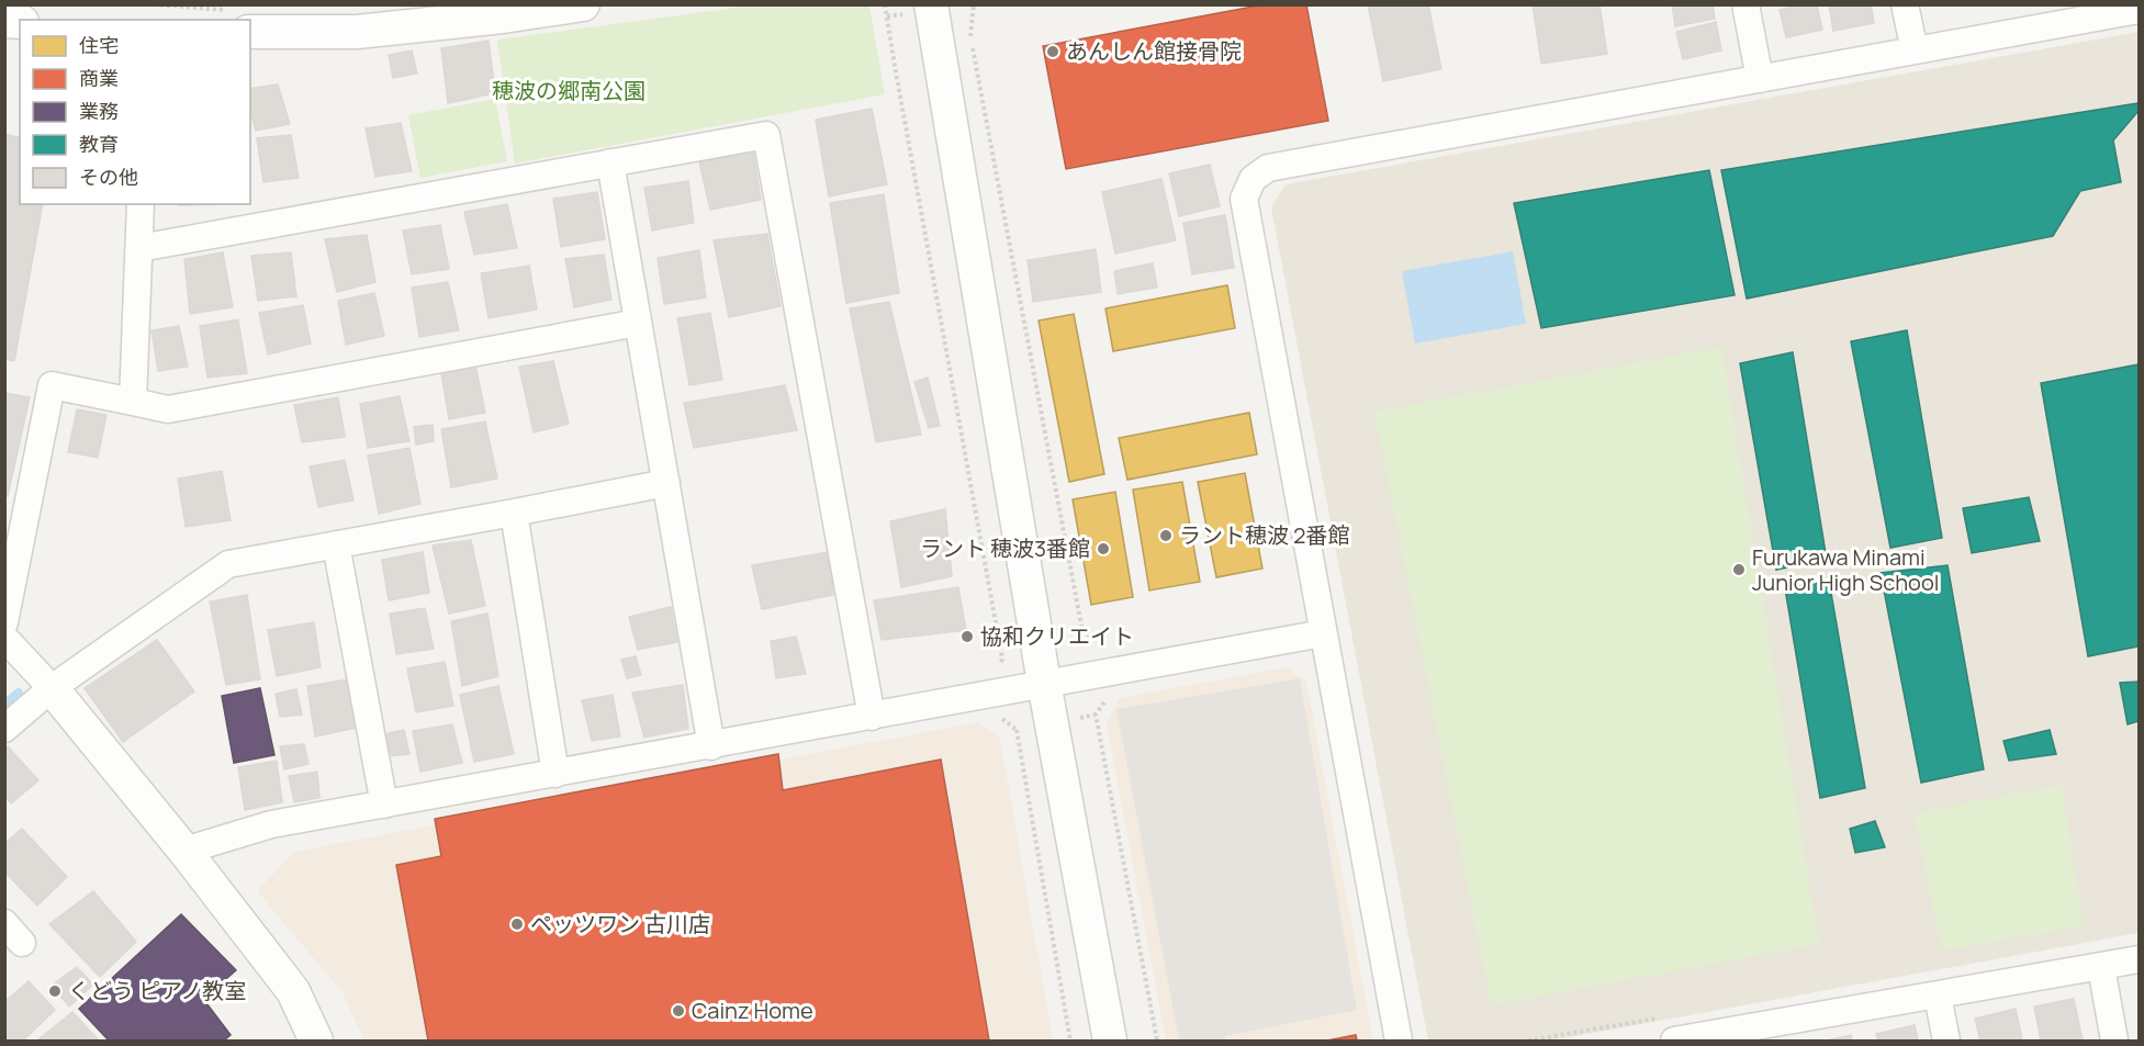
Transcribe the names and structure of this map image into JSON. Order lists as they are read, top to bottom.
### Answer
{
  "parks": ["穂波の郷南公園"],
  "places": [
    "あんしん館接骨院",
    "ラント穂波 2番館",
    "ラント 穂波3番館",
    "Furukawa Minami Junior High School",
    "協和クリエイト",
    "ペッツワン 古川店",
    "くどう ピアノ教室",
    "Cainz Home"
  ],
  "legend": [
    "住宅",
    "商業",
    "業務",
    "教育",
    "その他"
  ]
}
